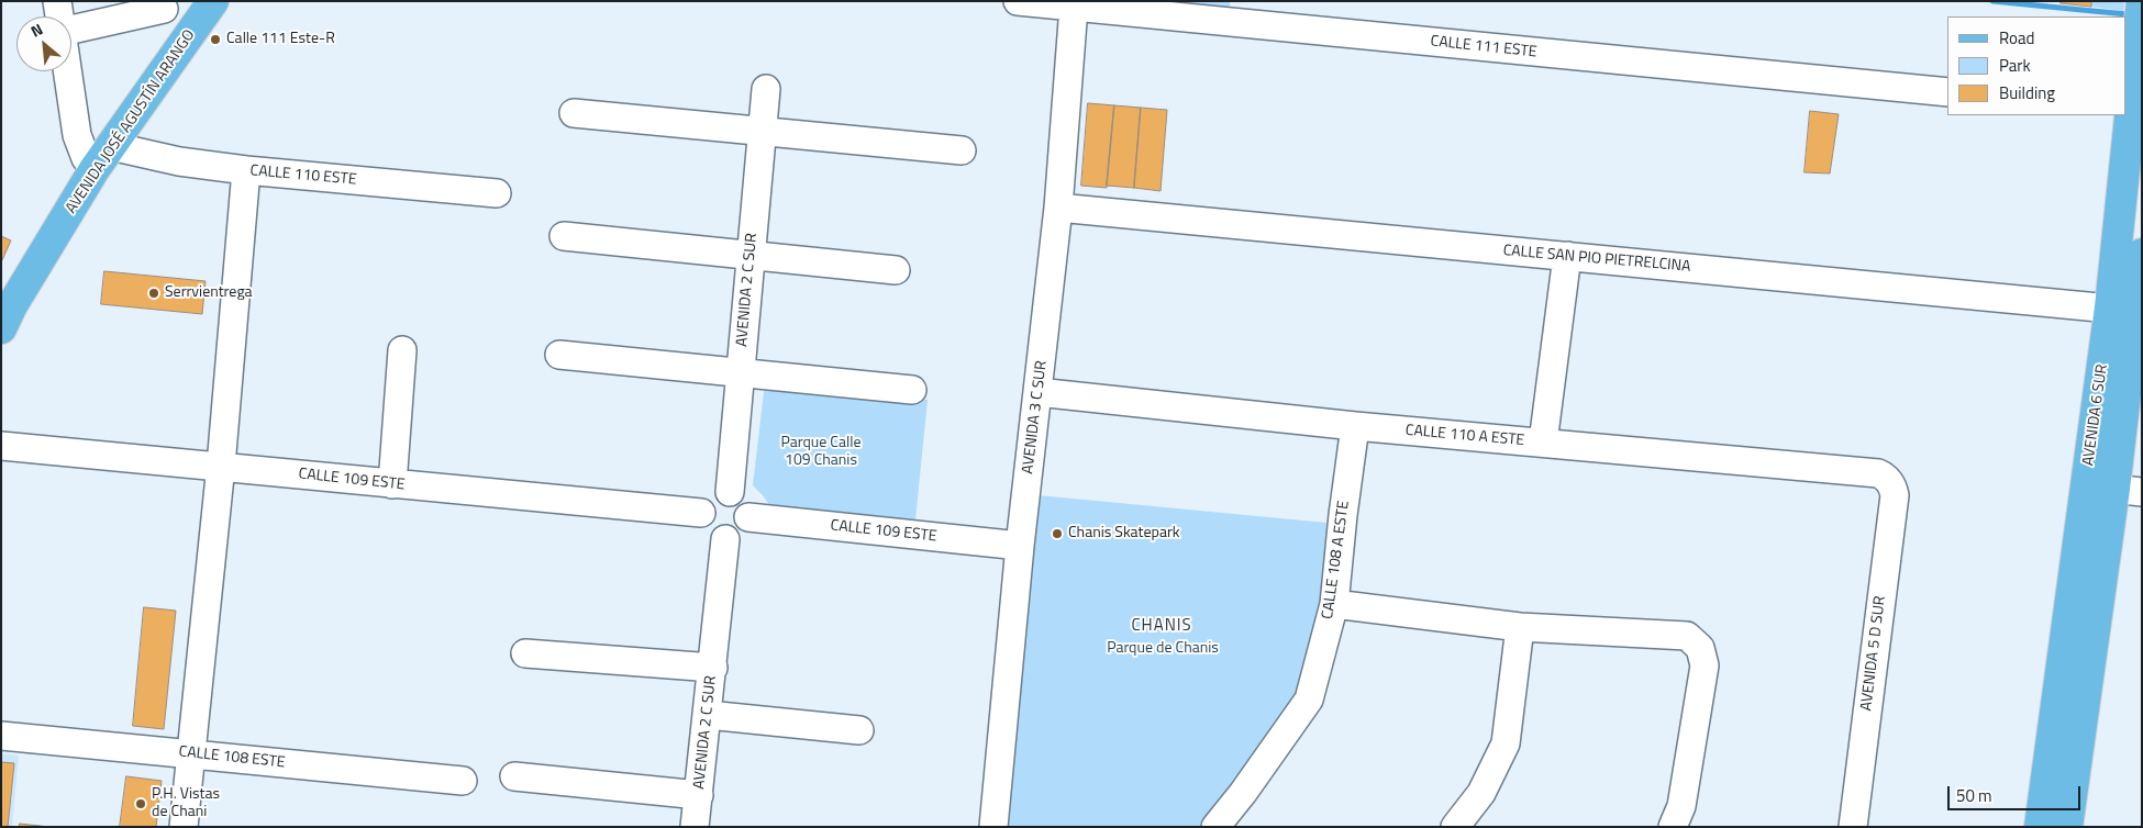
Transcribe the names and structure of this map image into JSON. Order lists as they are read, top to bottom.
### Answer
{
  "streets": {
    "main road": ["AVENIDA JOSÉ AGUSTÍN ARANGO", "AVENIDA 6 SUR"],
    "street": [
      "CALLE 111 ESTE",
      "CALLE 110 ESTE",
      "CALLE SAN PIO PIETRELCINA",
      "AVENIDA 2 C SUR",
      "AVENIDA 3 C SUR",
      "CALLE 110 A ESTE",
      "CALLE 109 ESTE",
      "CALLE 108 A ESTE",
      "AVENIDA 5 D SUR",
      "CALLE 108 ESTE"
    ]
  },
  "crossings": [
    ["CALLE 111 ESTE", "AVENIDA 3 C SUR"],
    ["AVENIDA JOSÉ AGUSTÍN ARANGO", "CALLE 110 ESTE"],
    ["CALLE SAN PIO PIETRELCINA", "AVENIDA 6 SUR"],
    ["CALLE SAN PIO PIETRELCINA", "AVENIDA 3 C SUR"],
    ["AVENIDA 2 C SUR", "CALLE 109 ESTE"],
    ["AVENIDA 3 C SUR", "CALLE 110 A ESTE"],
    ["AVENIDA 3 C SUR", "CALLE 109 ESTE"],
    ["CALLE 110 A ESTE", "CALLE 108 A ESTE"],
    ["CALLE 110 A ESTE", "AVENIDA 5 D SUR"]
  ],
  "districts": ["CHANIS"],
  "parks": ["Parque Calle 109 Chanis", "Parque de Chanis"],
  "places": [
    "Calle 111 Este-R",
    "Serrvientrega",
    "Chanis Skatepark",
    "P.H. Vistas de Chani"
  ],
  "legend": ["Road", "Park", "Building"],
  "scale_bar": "50 m",
  "north": "top left"
}
